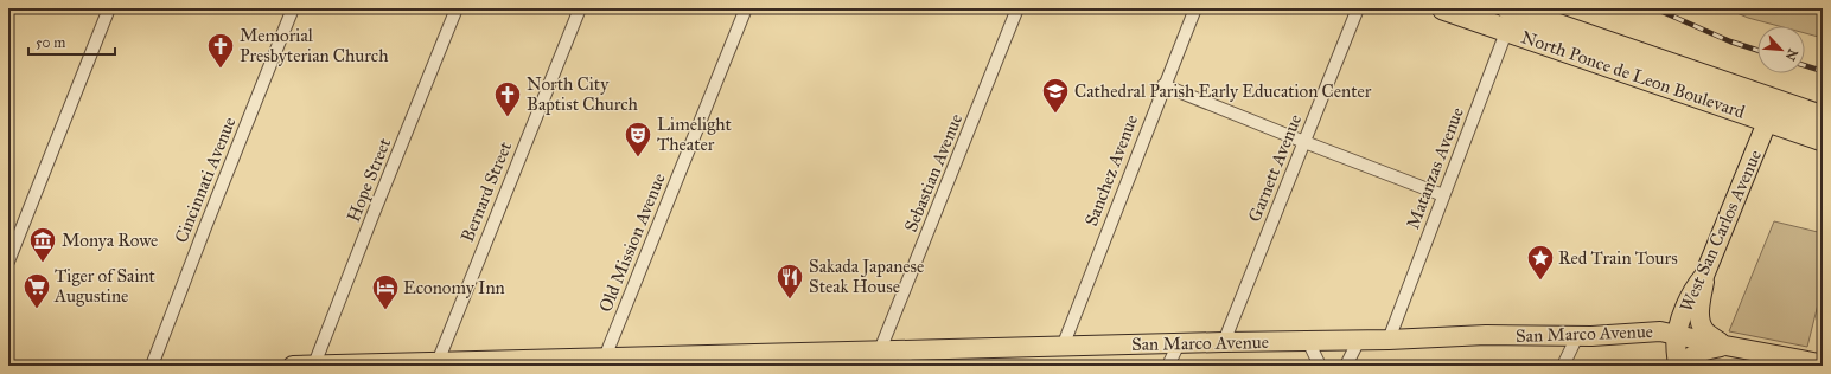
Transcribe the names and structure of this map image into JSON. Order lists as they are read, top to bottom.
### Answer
{
  "streets": {
    "highway": ["North Ponce de Leon Boulevard"],
    "main road": ["West San Carlos Avenue", "San Marco Avenue"],
    "street": [
      "Garnett Avenue",
      "Matanzas Avenue",
      "Sanchez Avenue",
      "Sebastian Avenue",
      "Cincinnati Avenue",
      "Hope Street",
      "Bernard Street",
      "Old Mission Avenue"
    ]
  },
  "crossings": [
    ["North Ponce de Leon Boulevard", "Matanzas Avenue"],
    ["North Ponce de Leon Boulevard", "West San Carlos Avenue"],
    ["Garnett Avenue", "San Marco Avenue"],
    ["Matanzas Avenue", "San Marco Avenue"],
    ["Sanchez Avenue", "San Marco Avenue"],
    ["Sebastian Avenue", "San Marco Avenue"],
    ["Hope Street", "San Marco Avenue"],
    ["Bernard Street", "San Marco Avenue"],
    ["West San Carlos Avenue", "San Marco Avenue"],
    ["Old Mission Avenue", "San Marco Avenue"]
  ],
  "places": {
    "church": ["Memorial Presbyterian Church", "North City Baptist Church"],
    "school or university": ["Cathedral Parish Early Education Center"],
    "theatre": ["Limelight Theater"],
    "museum": ["Monya Rowe"],
    "place": ["Red Train Tours"],
    "restaurant": ["Sakada Japanese Steak House"],
    "supermarket": ["Tiger of Saint Augustine"],
    "hotel": ["Economy Inn"]
  },
  "scale_bar": "50 m",
  "north": "bottom right"
}
